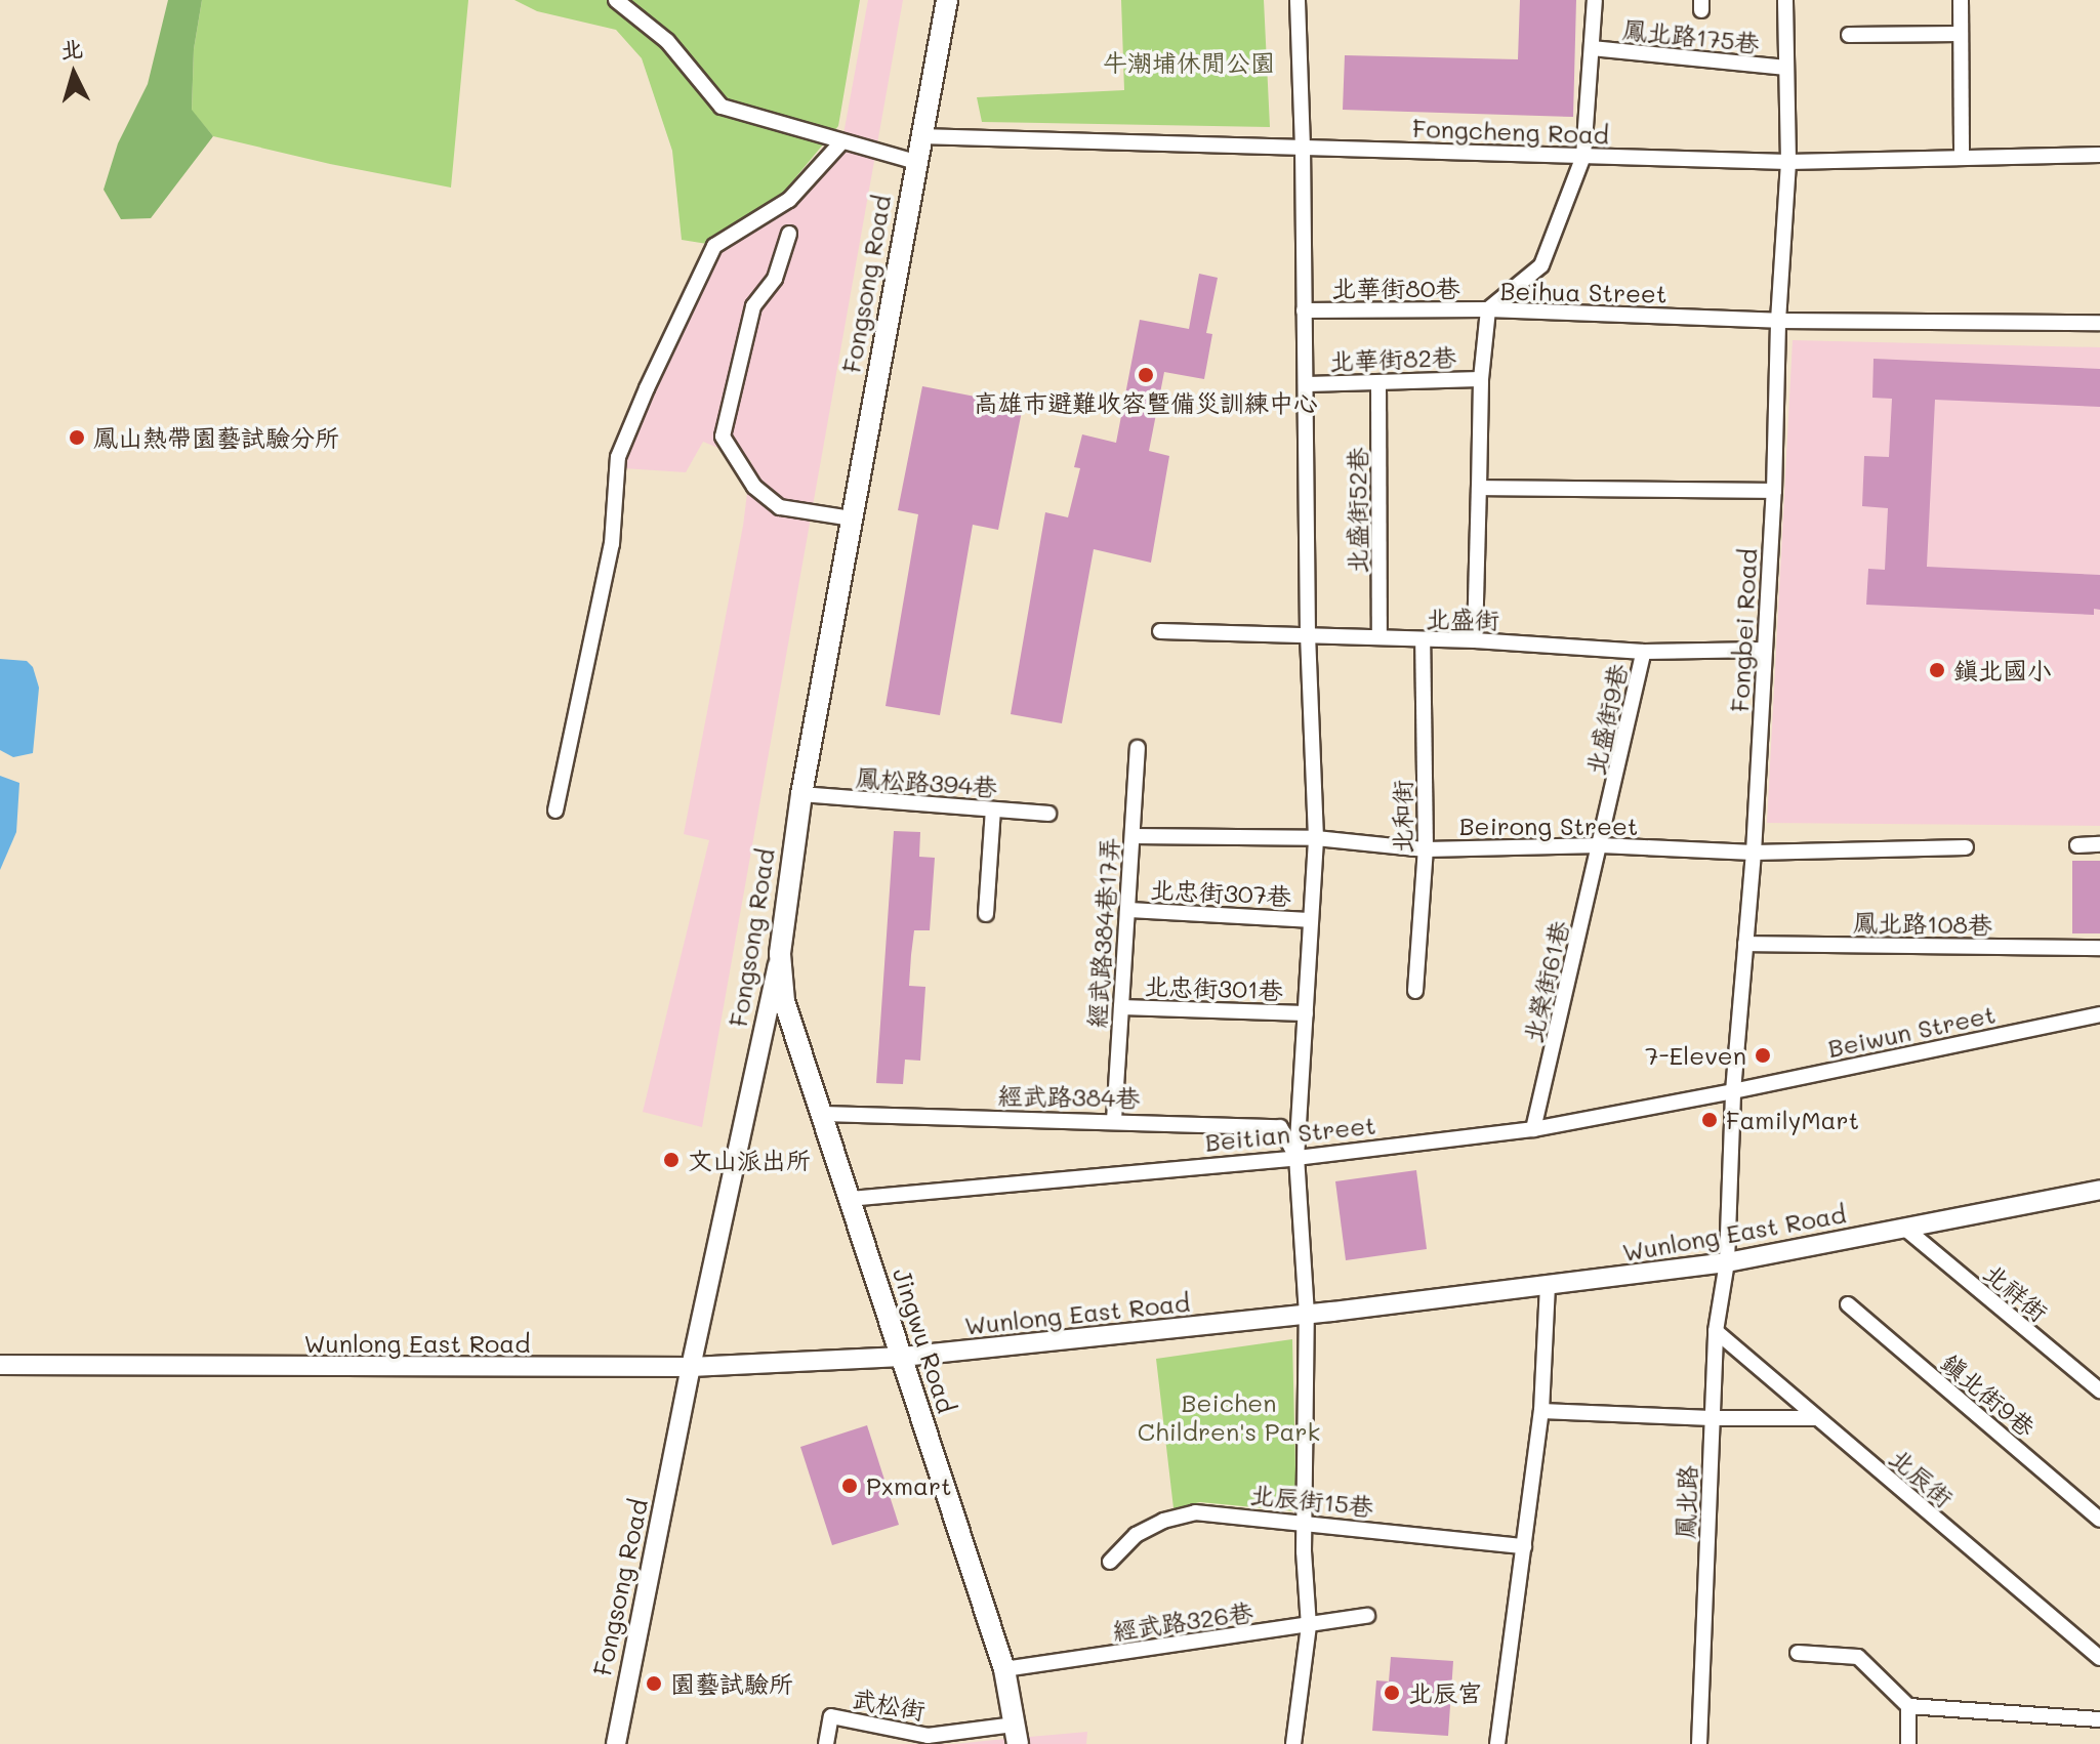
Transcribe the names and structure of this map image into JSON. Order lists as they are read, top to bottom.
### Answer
{
  "streets": {
    "main road": ["Fongsong Road", "Jingwu Road"],
    "street": [
      "鳳北路175巷",
      "Fongcheng Road",
      "北華街80巷",
      "Beihua Street",
      "北華街82巷",
      "北盛街52巷",
      "北盛街",
      "Fongbei Road",
      "北盛街9巷",
      "鳳松路394巷",
      "北和街",
      "Beirong Street",
      "北忠街307巷",
      "鳳北路108巷",
      "經武路384巷17弄",
      "北榮街61巷",
      "北忠街301巷",
      "Beiwun Street",
      "經武路384巷",
      "Beitian Street",
      "Wunlong East Road",
      "北祥街",
      "鎮北街9巷",
      "北辰街",
      "北辰街15巷",
      "鳳北路",
      "經武路326巷",
      "武松街"
    ]
  },
  "crossings": [
    ["鳳北路175巷", "Fongbei Road"],
    ["Fongcheng Road", "Fongsong Road"],
    ["Fongcheng Road", "Fongbei Road"],
    ["Fongsong Road", "鳳松路394巷"],
    ["Fongsong Road", "Wunlong East Road"],
    ["Fongsong Road", "Jingwu Road"],
    ["北華街80巷", "Beihua Street"],
    ["Beihua Street", "北華街82巷"],
    ["Beihua Street", "北盛街"],
    ["Beihua Street", "Fongbei Road"],
    ["北華街82巷", "北盛街52巷"],
    ["北盛街52巷", "北盛街"],
    ["北盛街", "Fongbei Road"],
    ["北盛街", "北盛街9巷"],
    ["北盛街", "北和街"],
    ["Fongbei Road", "Beirong Street"],
    ["Fongbei Road", "鳳北路108巷"],
    ["Fongbei Road", "Beiwun Street"],
    ["Fongbei Road", "Beitian Street"],
    ["Fongbei Road", "Wunlong East Road"],
    ["Fongbei Road", "鳳北路"],
    ["北盛街9巷", "Beirong Street"],
    ["北盛街9巷", "北榮街61巷"],
    ["北和街", "Beirong Street"],
    ["Beirong Street", "經武路384巷17弄"],
    ["Beirong Street", "北榮街61巷"],
    ["北忠街307巷", "經武路384巷17弄"],
    ["經武路384巷17弄", "北忠街301巷"],
    ["經武路384巷17弄", "經武路384巷"],
    ["北榮街61巷", "Beitian Street"],
    ["Beiwun Street", "Beitian Street"],
    ["經武路384巷", "Beitian Street"],
    ["經武路384巷", "Jingwu Road"],
    ["Beitian Street", "Jingwu Road"],
    ["Wunlong East Road", "北祥街"],
    ["Wunlong East Road", "Jingwu Road"],
    ["Wunlong East Road", "鳳北路"],
    ["Jingwu Road", "經武路326巷"],
    ["Jingwu Road", "武松街"],
    ["北辰街", "鳳北路"]
  ],
  "parks": ["牛潮埔休閒公園", "Beichen Children's Park"],
  "places": [
    "高雄市避難收容暨備災訓練中心",
    "鳳山熱帶園藝試驗分所",
    "鎮北國小",
    "7-Eleven",
    "FamilyMart",
    "文山派出所",
    "Pxmart",
    "園藝試驗所",
    "北辰宮"
  ],
  "north": "top"
}
